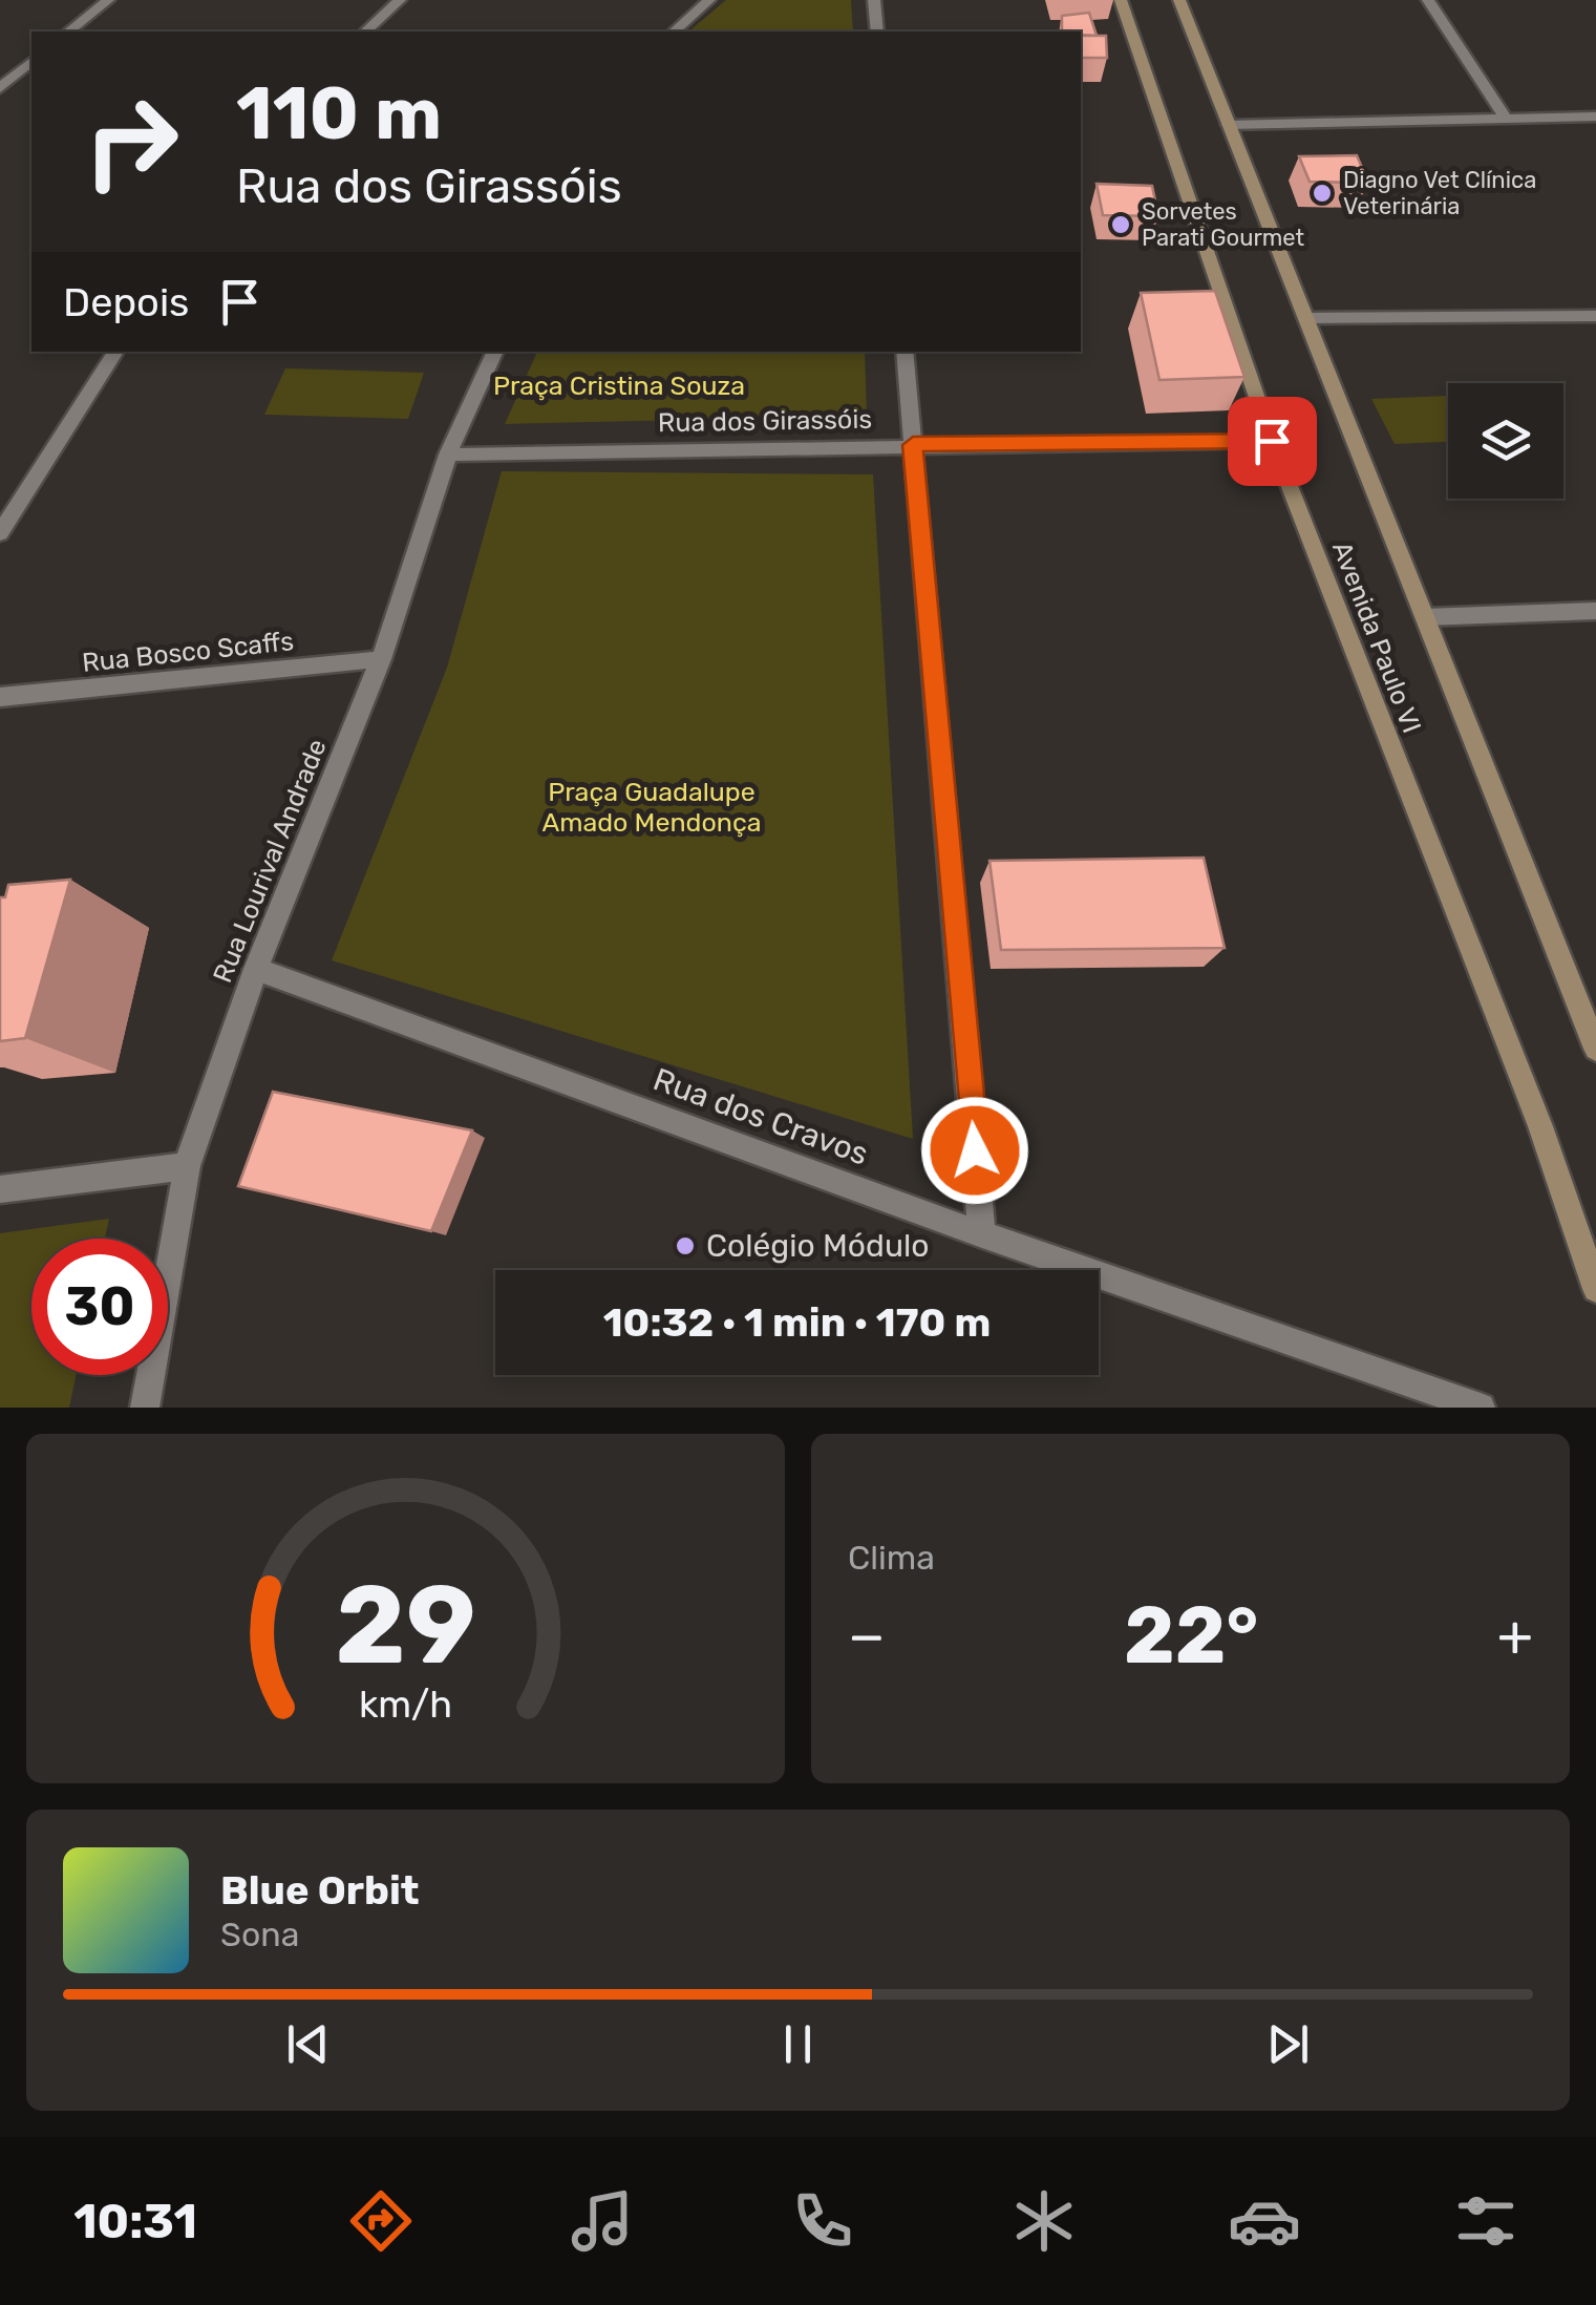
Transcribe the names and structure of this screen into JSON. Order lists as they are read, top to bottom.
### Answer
{
  "streets": {
    "main road": ["Avenida Paulo VI"],
    "street": [
      "Rua dos Girassóis",
      "Rua Bosco Scaffs",
      "Rua Lourival Andrade",
      "Rua dos Cravos"
    ]
  },
  "crossings": [
    ["Rua dos Girassóis", "Avenida Paulo VI"],
    ["Rua dos Girassóis", "Rua Lourival Andrade"],
    ["Rua Bosco Scaffs", "Rua Lourival Andrade"],
    ["Rua Lourival Andrade", "Rua dos Cravos"]
  ],
  "parks": ["Praça Cristina Souza", "Praça Guadalupe Amado Mendonça"],
  "places": ["Diagno Vet Clínica Veterinária", "Sorvetes Parati Gourmet", "Colégio Módulo"],
  "page": {
    "turn": ["110 m", "Rua dos Girassóis"],
    "then": "Depois",
    "limit": "30",
    "trip": "10:32 · 1 min · 170 m",
    "tile": "Clima",
    "heat": ["−", "22°", "+"],
    "song": ["Blue Orbit", "Sona"],
    "tabs": "10:31",
    "gauge": ["29", "km/h"]
  }
}
